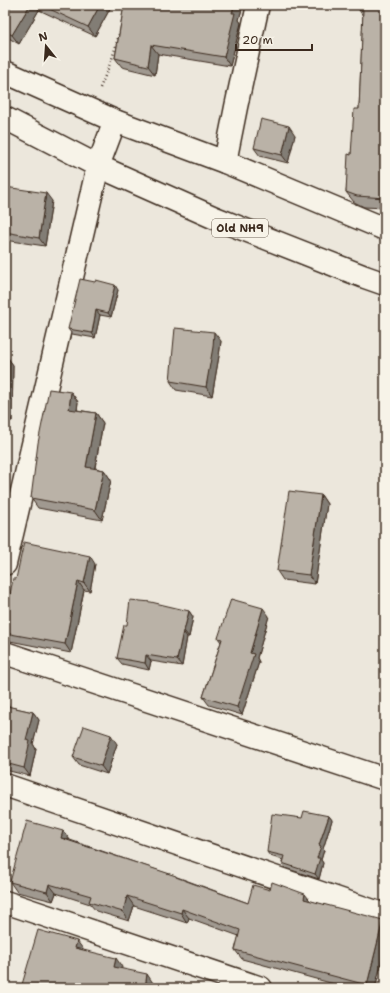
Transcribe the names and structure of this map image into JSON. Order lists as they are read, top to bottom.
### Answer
{
  "streets": {
    "street": ["Old NH9"]
  },
  "scale_bar": "20 m",
  "north": "top"
}
